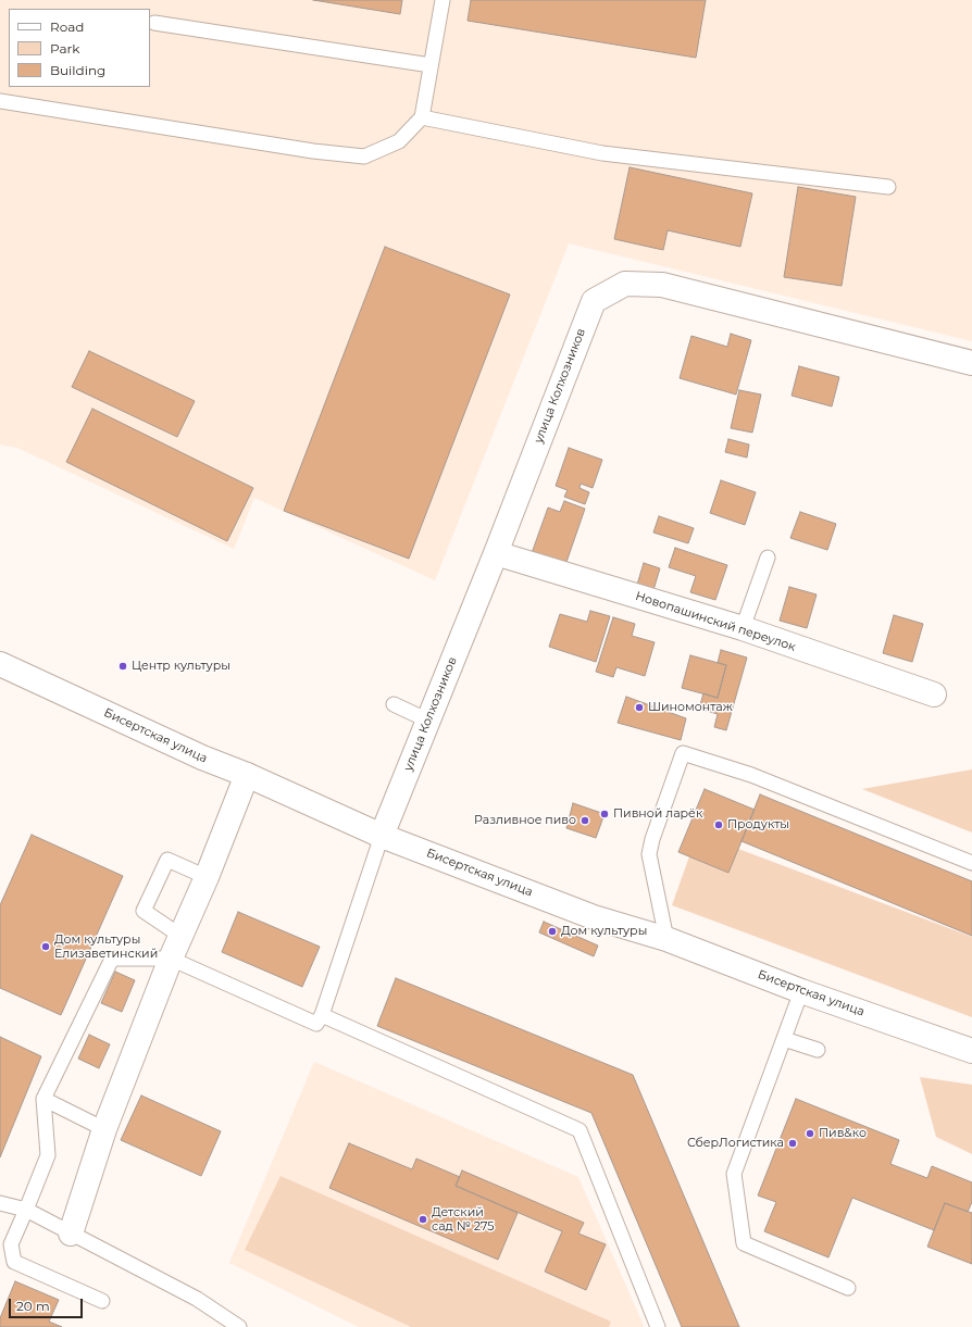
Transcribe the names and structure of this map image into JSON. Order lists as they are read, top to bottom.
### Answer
{
  "streets": {
    "street": ["улица Колхозников", "Новопашинский переулок", "Бисертская улица"]
  },
  "crossings": [
    ["улица Колхозников", "Новопашинский переулок"],
    ["улица Колхозников", "Бисертская улица"]
  ],
  "places": [
    "Центр культуры",
    "Шиномонтаж",
    "Пивной ларёк",
    "Разливное пиво",
    "Продукты",
    "Дом культуры",
    "Дом культуры Елизаветинский",
    "Пив&ко",
    "СберЛогистика",
    "Детский сад № 275"
  ],
  "legend": ["Road", "Park", "Building"],
  "scale_bar": "20 m"
}
